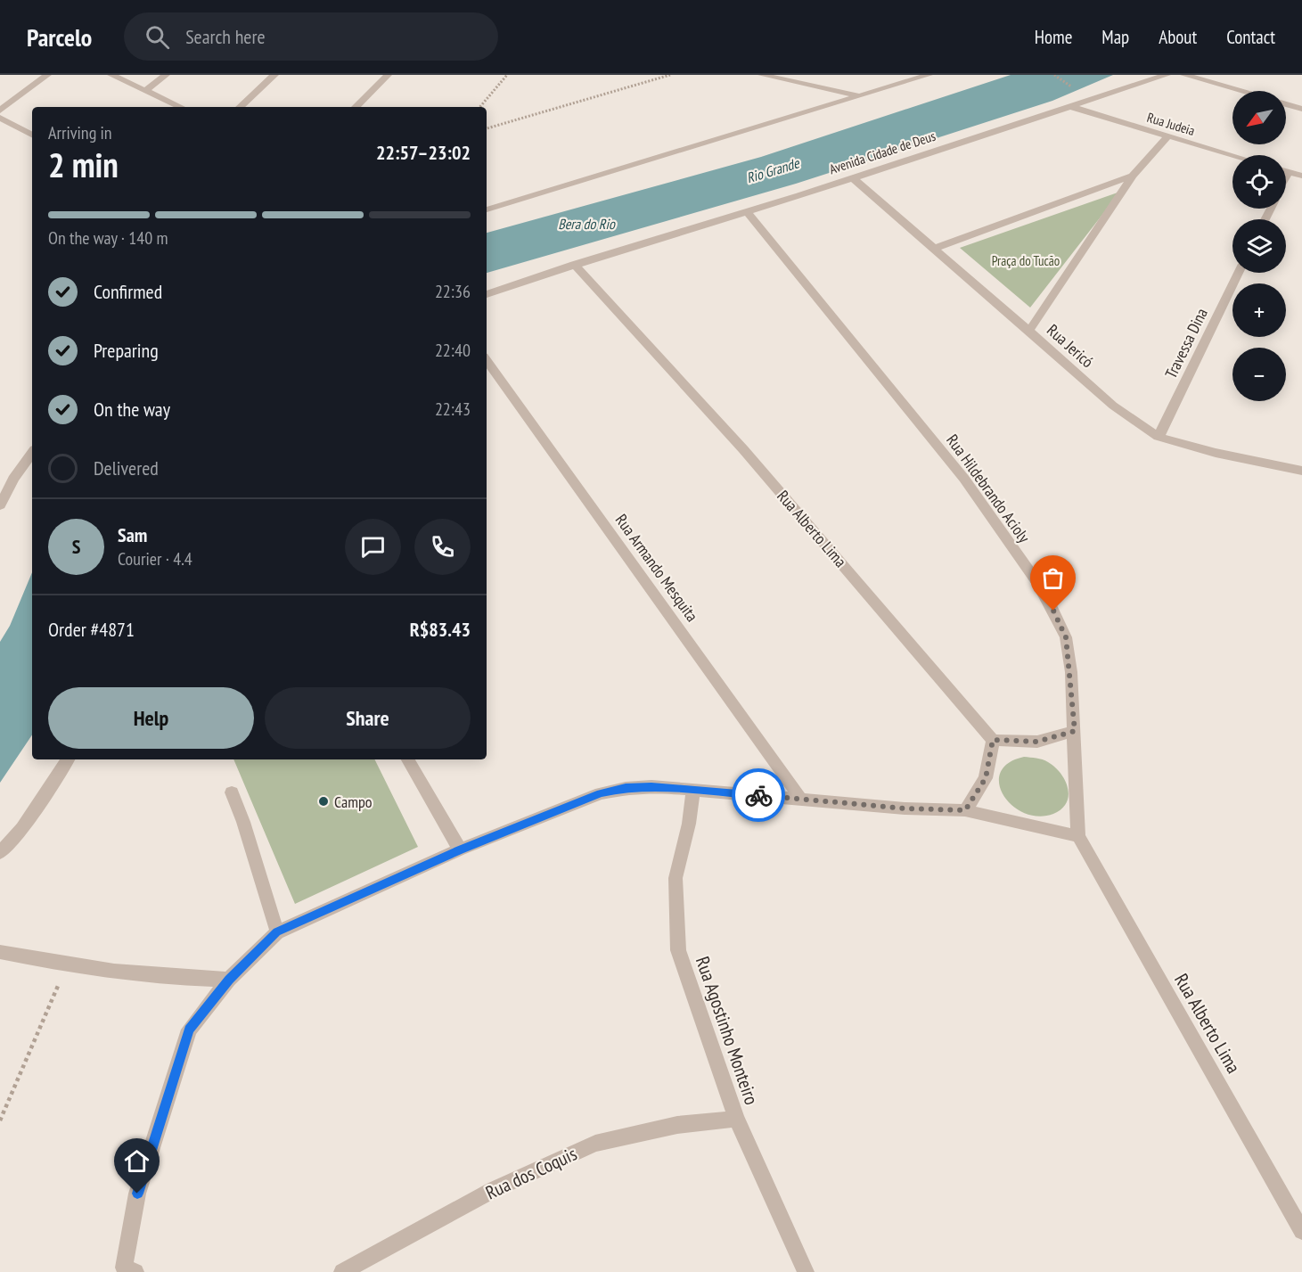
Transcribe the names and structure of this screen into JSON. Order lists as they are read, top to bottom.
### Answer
{
  "streets": {
    "street": [
      "Rua Judeia",
      "Avenida Cidade de Deus",
      "Travessa Dina",
      "Rua Jericó",
      "Rua Hildebrando Acioly",
      "Rua Alberto Lima",
      "Rua Armando Mesquita",
      "Rua Agostinho Monteiro",
      "Rua dos Coquis"
    ]
  },
  "crossings": [
    ["Rua Judeia", "Avenida Cidade de Deus"],
    ["Avenida Cidade de Deus", "Rua Jericó"],
    ["Avenida Cidade de Deus", "Rua Hildebrando Acioly"],
    ["Avenida Cidade de Deus", "Rua Alberto Lima"],
    ["Travessa Dina", "Rua Jericó"],
    ["Rua Hildebrando Acioly", "Rua Alberto Lima"],
    ["Rua Agostinho Monteiro", "Rua dos Coquis"]
  ],
  "water": ["Rio Grande", "Bera do Rio"],
  "parks": ["Praça do Tucão"],
  "places": ["Campo"],
  "north": "bottom left",
  "page": {
    "header": "Parcelo",
    "search": "Search here",
    "nav": [
      "Home",
      "Map",
      "About",
      "Contact"
    ],
    "map_buttons": ["+", "−"],
    "heading": ["2 min", "Arriving in", "22:57–23:02"],
    "panel": [
      "Sam",
      "Courier · 4.4",
      "Order #4871",
      "R$83.43"
    ],
    "bar": "On the way · 140 m",
    "list": [
      ["Confirmed", "22:36"],
      ["Preparing", "22:40"],
      ["On the way", "22:43"],
      "Delivered"
    ],
    "round": "S",
    "buttons": ["Help", "Share"]
  }
}
